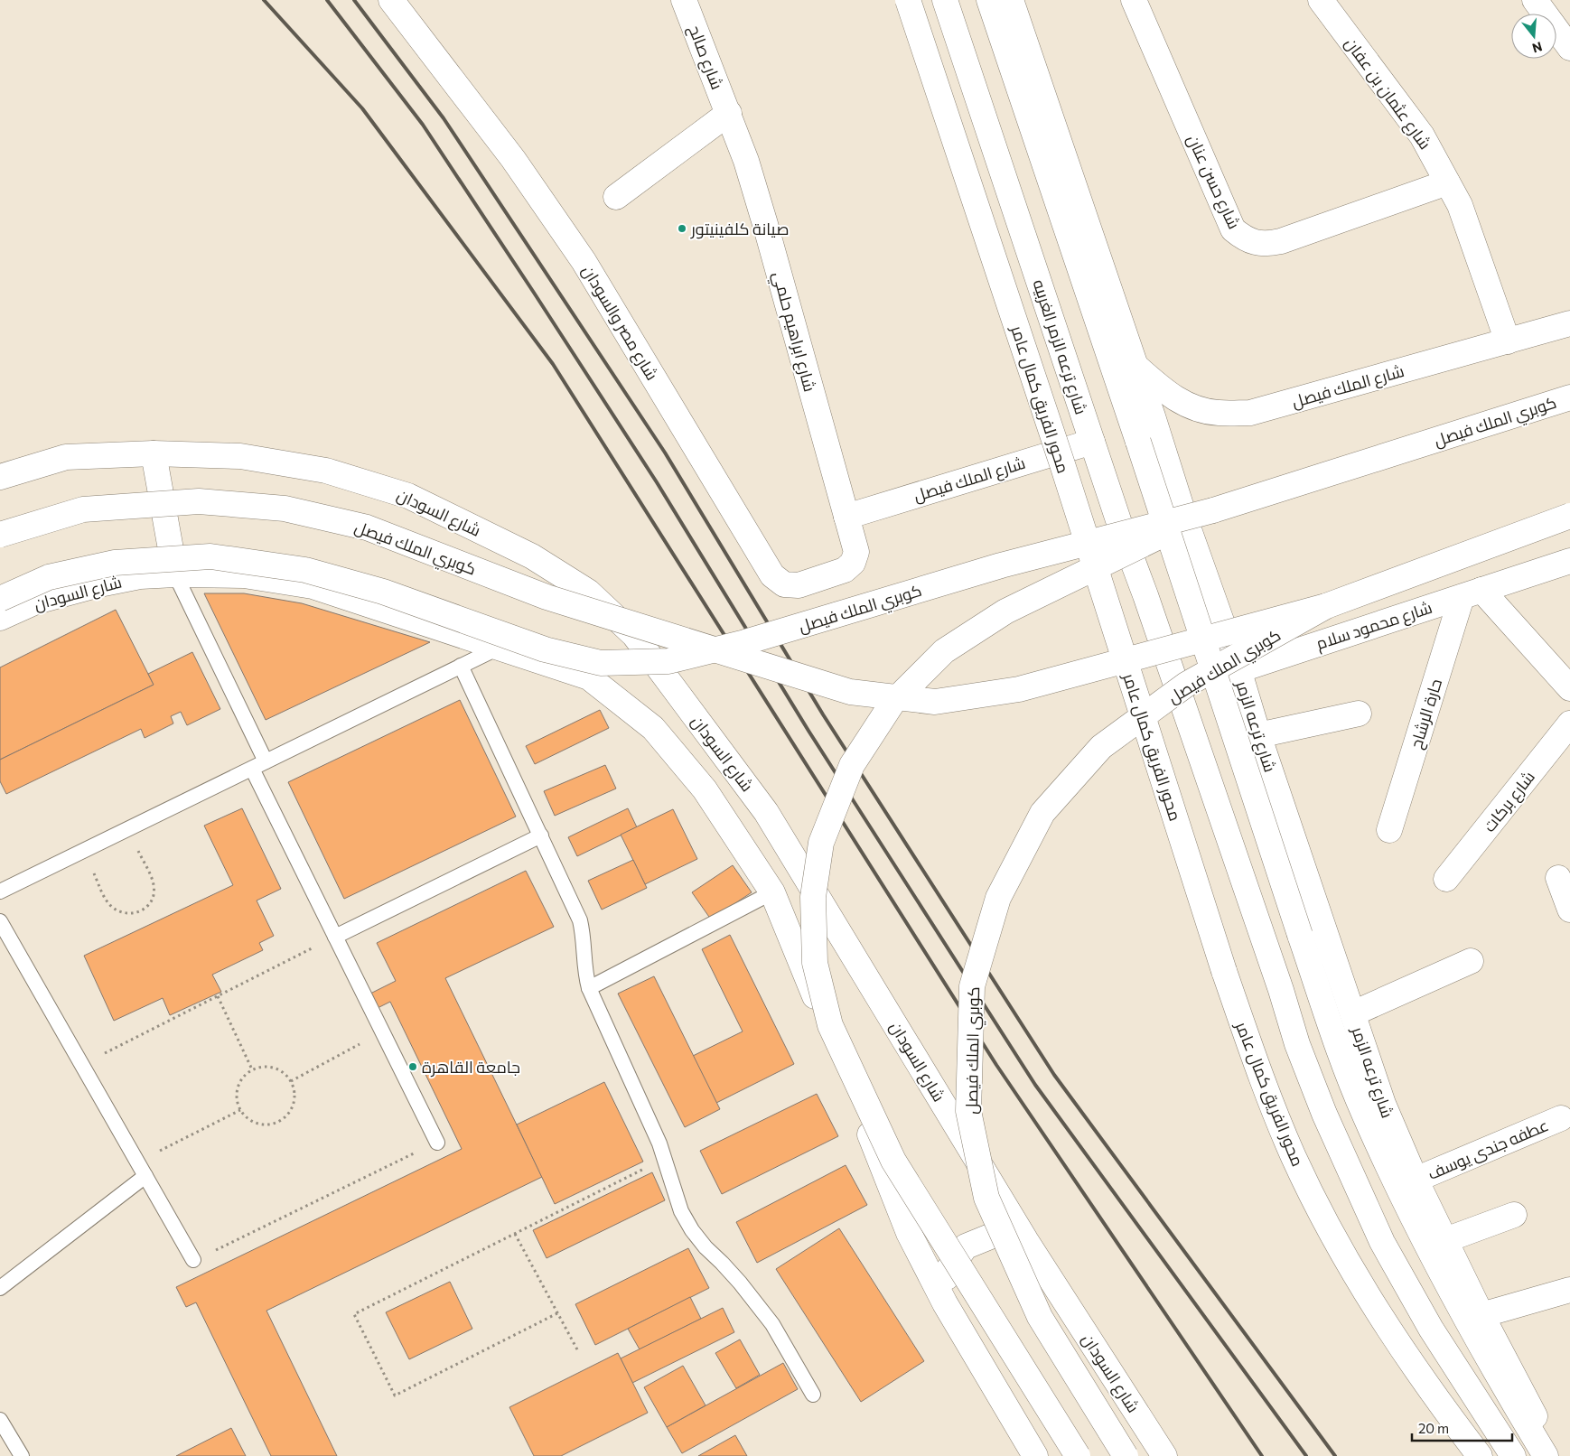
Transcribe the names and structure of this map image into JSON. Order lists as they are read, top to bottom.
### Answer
{
  "streets": {
    "main road": [
      "شارع صالح",
      "شارع عثمان بن عفان",
      "شارع حسن عنان",
      "شارع مصر والسودان",
      "شارع ابراهيم حلمي",
      "شارع ترعه الزمر الغربيه",
      "شارع الملك فيصل",
      "محور الفريق كمال عامر",
      "كوبري الملك فيصل",
      "شارع السودان",
      "شارع محمود سلام",
      "حارة الرشاح",
      "شارع ترعه الزمر",
      "شارع بركات",
      "عطفه جندى يوسف"
    ]
  },
  "crossings": [
    ["شارع صالح", "شارع ابراهيم حلمي"],
    ["شارع عثمان بن عفان", "شارع حسن عنان"],
    ["شارع عثمان بن عفان", "شارع الملك فيصل"],
    ["شارع مصر والسودان", "شارع ابراهيم حلمي"],
    ["شارع ابراهيم حلمي", "شارع الملك فيصل"],
    ["شارع ترعه الزمر الغربيه", "شارع الملك فيصل"],
    ["شارع ترعه الزمر الغربيه", "شارع محمود سلام"],
    ["شارع محمود سلام", "حارة الرشاح"],
    ["شارع محمود سلام", "شارع ترعه الزمر"],
    ["شارع ترعه الزمر", "عطفه جندى يوسف"]
  ],
  "places": ["صيانة كلفينيتور", "جامعة القاهرة"],
  "scale_bar": "20 m",
  "north": "bottom"
}
